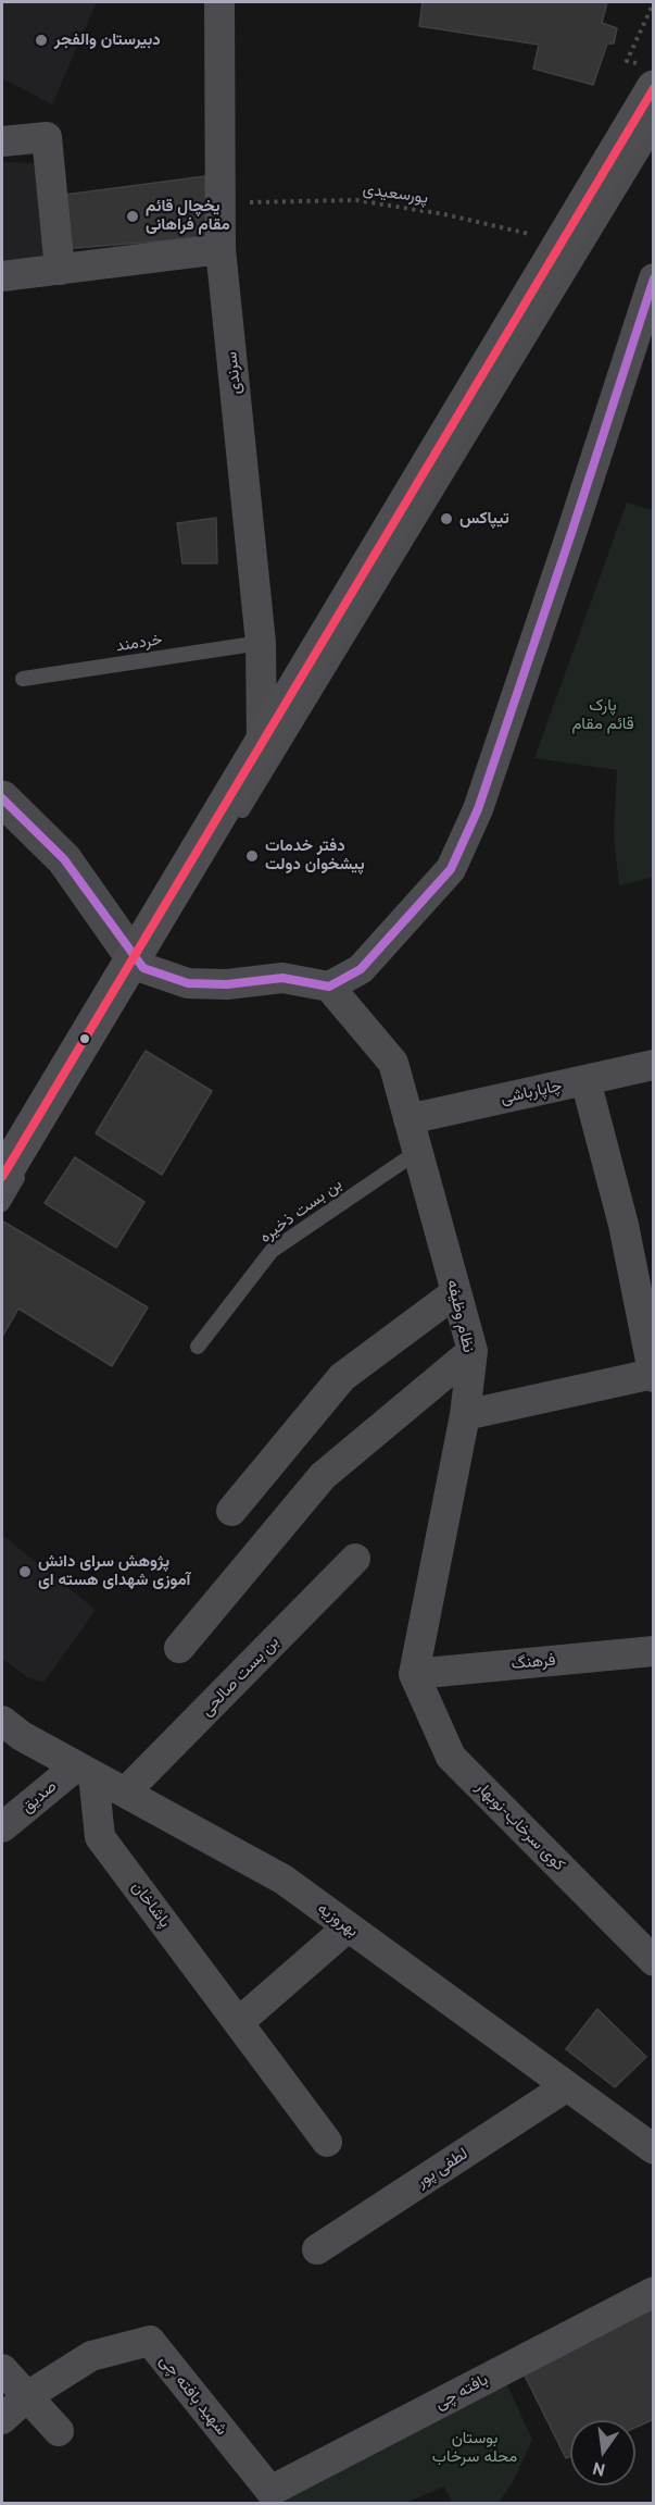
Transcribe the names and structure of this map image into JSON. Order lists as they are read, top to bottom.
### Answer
{
  "streets": {
    "street": [
      "سرندی",
      "چاپارباشی",
      "نظام وظیفه",
      "فرهنگ",
      "بن بست صالحی",
      "صدیق",
      "کوی سرخاب-نوبهار",
      "پاشاخان",
      "بهروزیه",
      "لطفی پور",
      "بافته چی",
      "شهید بافته چی"
    ],
    "lane": ["خردمند", "بن بست ذخیره"],
    "path": ["پورسعیدی"]
  },
  "crossings": [
    ["پورسعیدی", "سرندی"],
    ["سرندی", "خردمند"],
    ["چاپارباشی", "نظام وظیفه"],
    ["بن بست ذخیره", "نظام وظیفه"],
    ["نظام وظیفه", "فرهنگ"],
    ["نظام وظیفه", "کوی سرخاب-نوبهار"],
    ["فرهنگ", "کوی سرخاب-نوبهار"],
    ["بن بست صالحی", "بهروزیه"],
    ["صدیق", "پاشاخان"],
    ["صدیق", "بهروزیه"],
    ["پاشاخان", "بهروزیه"],
    ["بهروزیه", "لطفی پور"],
    ["بافته چی", "شهید بافته چی"]
  ],
  "parks": ["پارک قائم مقام", "بوستان محله سرخاب"],
  "places": [
    "دبیرستان والفجر",
    "یخچال قائم مقام فراهانی",
    "تیپاکس",
    "دفتر خدمات پیشخوان دولت",
    "پژوهش سرای دانش آموزی شهدای هسته ای"
  ],
  "north": "bottom"
}
